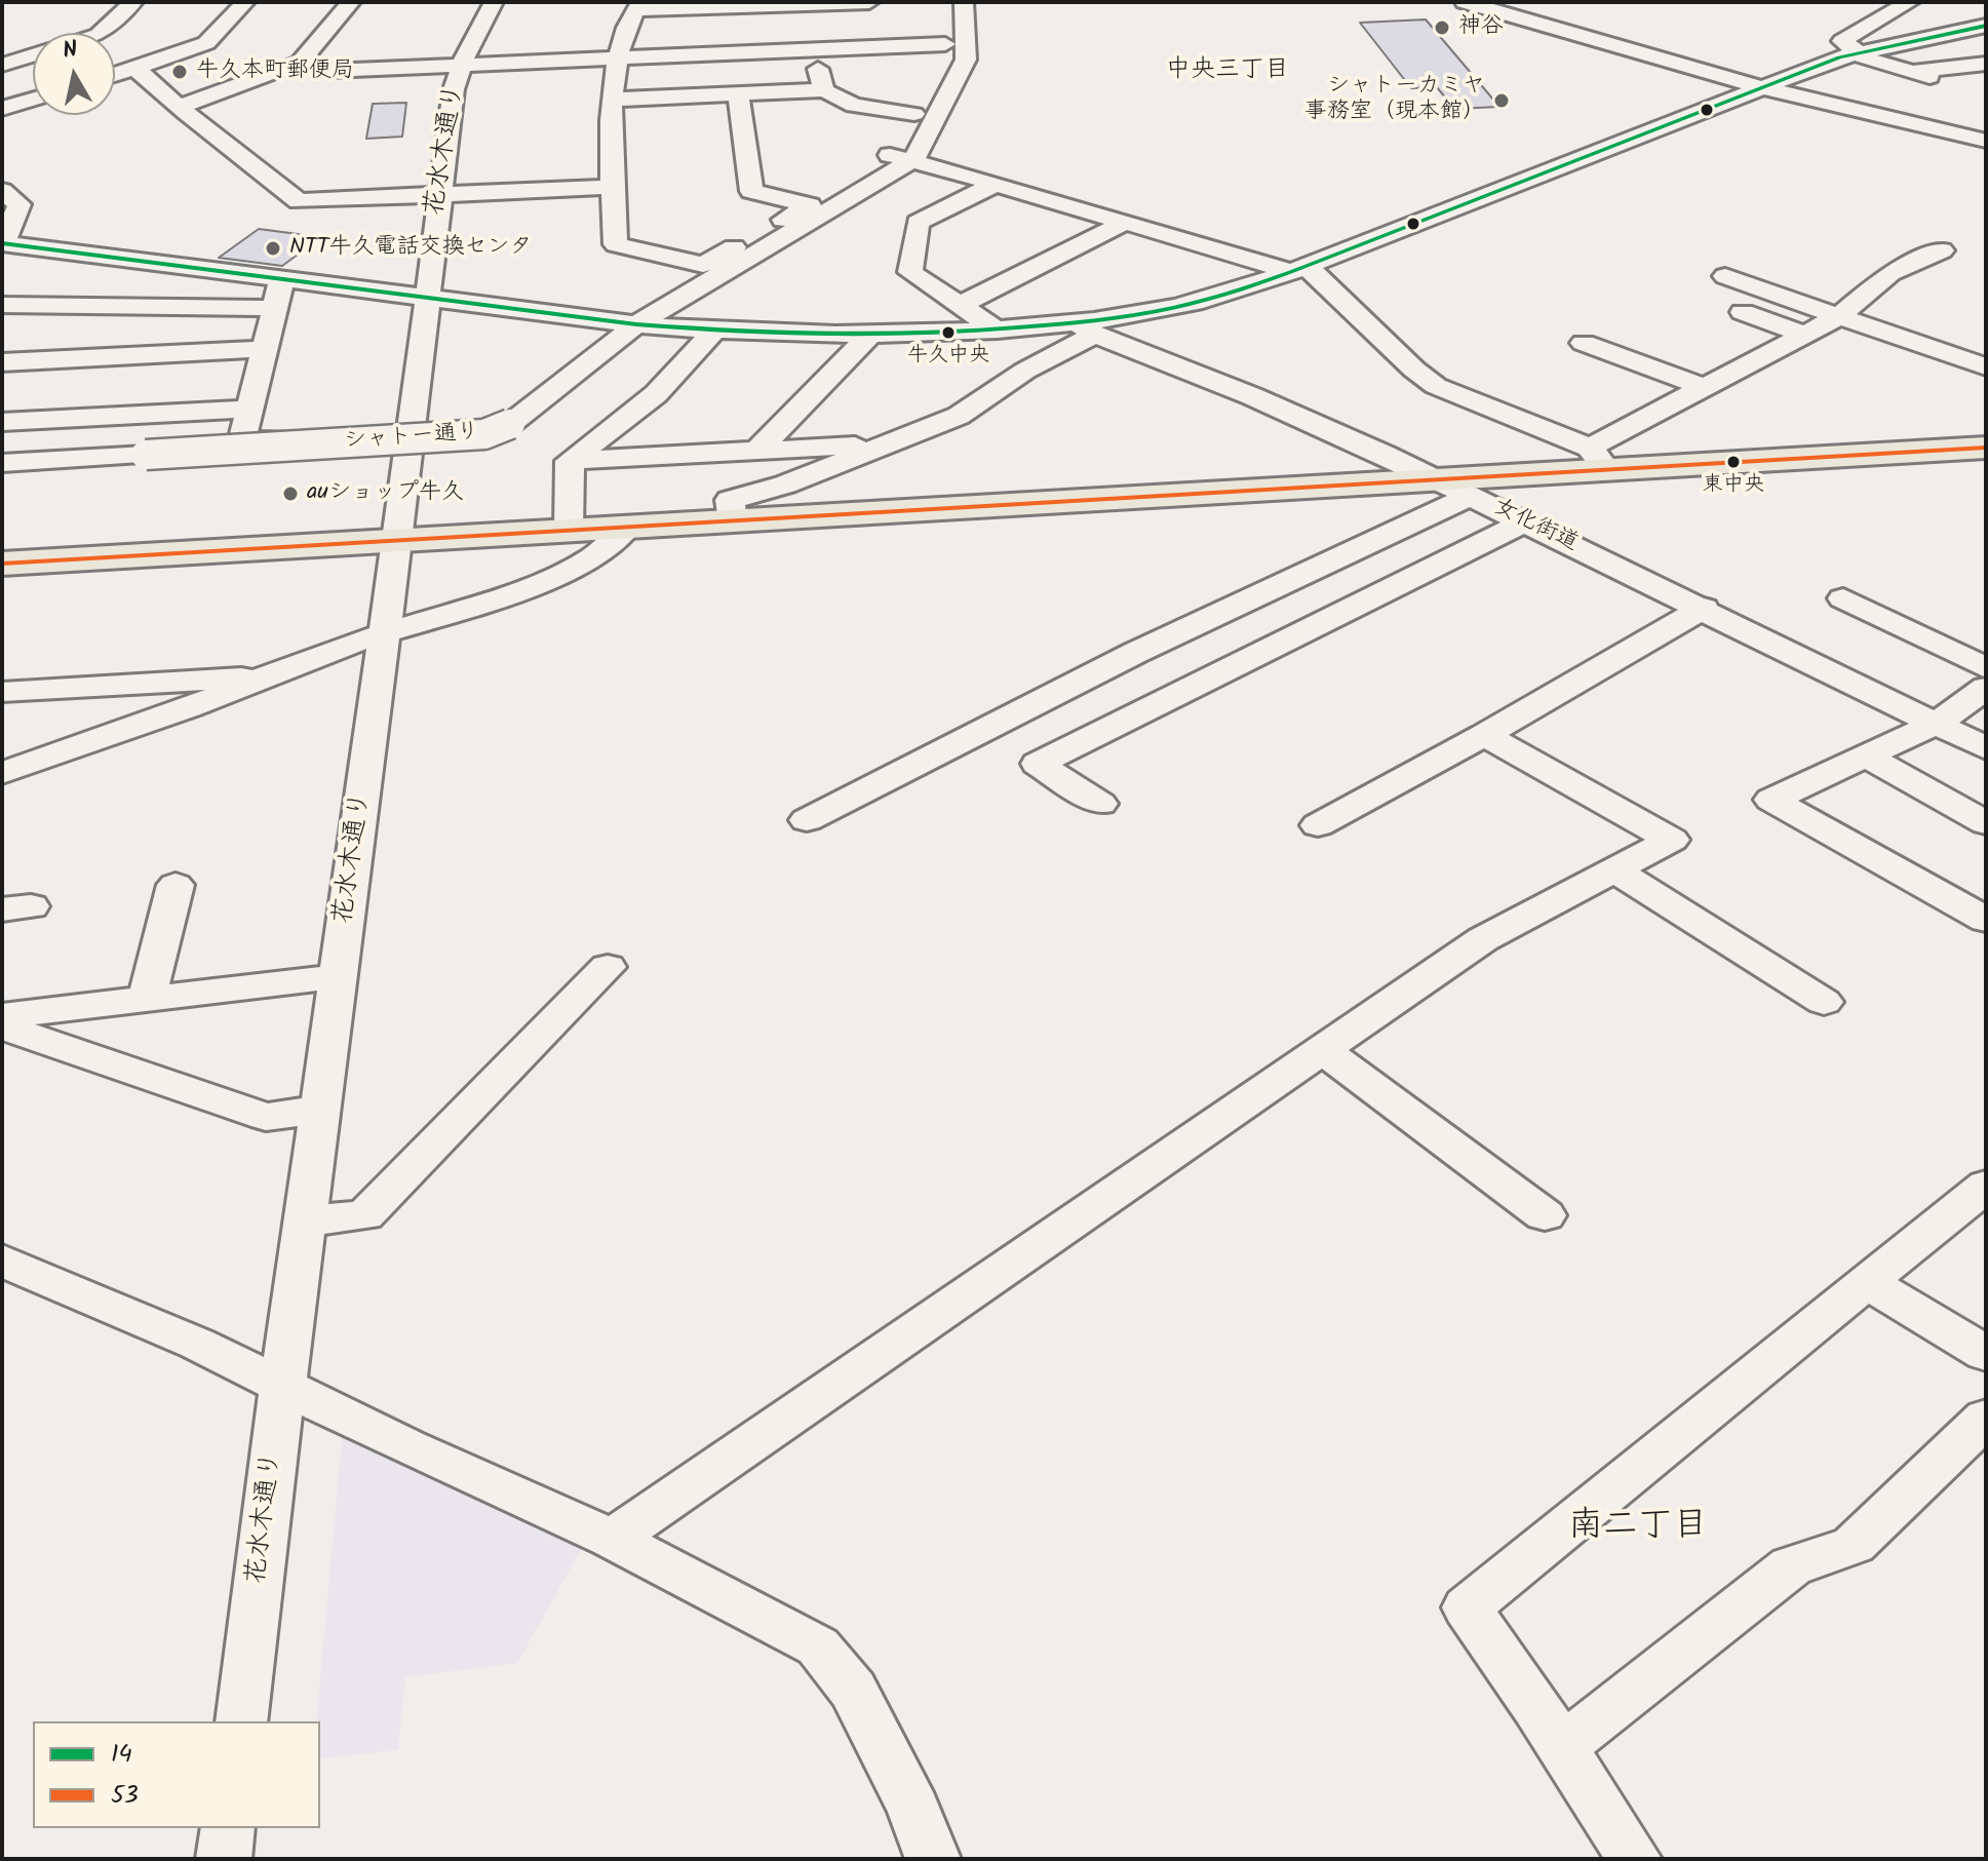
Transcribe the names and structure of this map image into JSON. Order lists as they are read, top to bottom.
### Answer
{
  "streets": {
    "street": ["花水木通り", "シャトー通り", "女化街道"]
  },
  "districts": ["中央三丁目", "南二丁目"],
  "places": [
    "神谷",
    "牛久本町郵便局",
    "シャトーカミヤ 事務室（現本館）",
    "NTT牛久電話交換センタ",
    "牛久中央",
    "東中央",
    "auショップ牛久"
  ],
  "lines": ["transit line 14", "transit line 53"],
  "legend": ["14", "53"],
  "north": "top"
}
